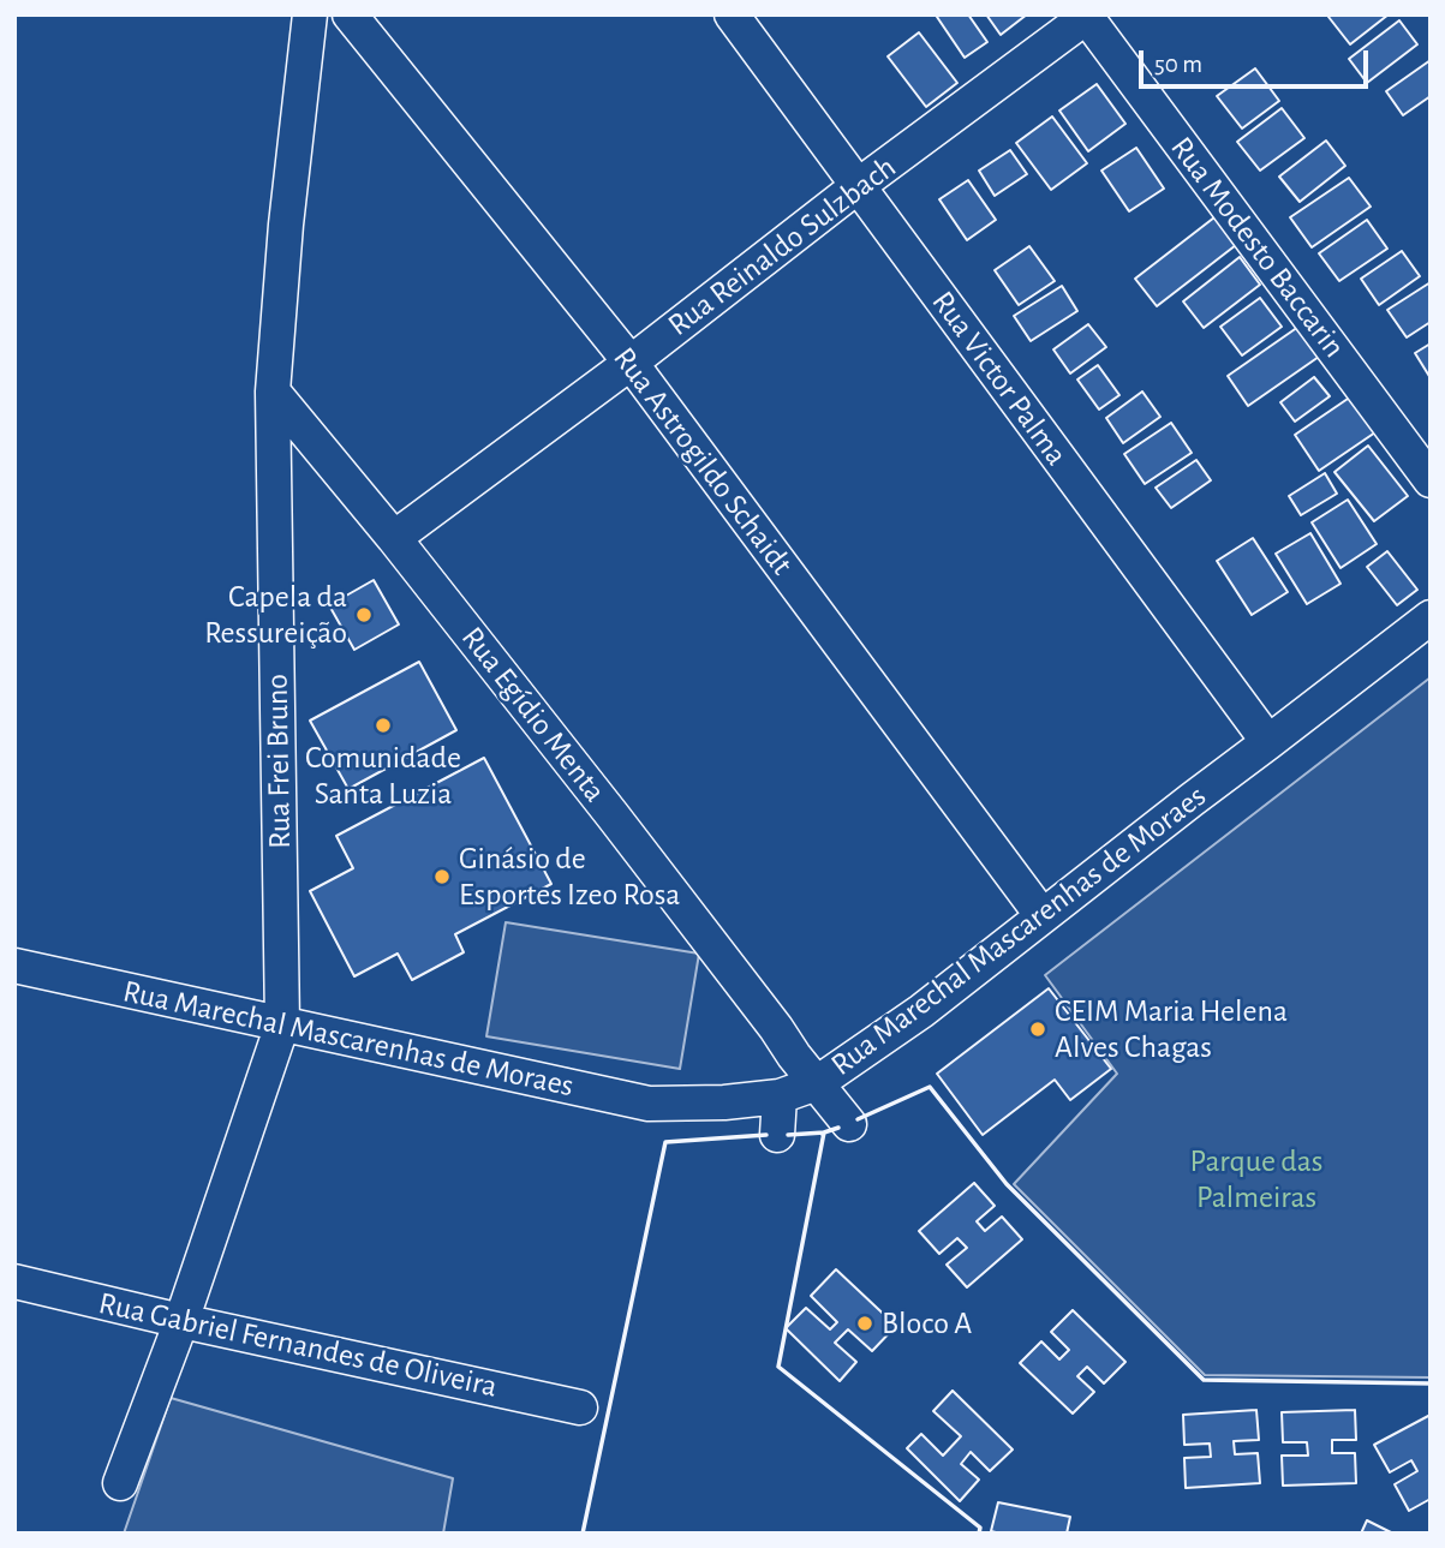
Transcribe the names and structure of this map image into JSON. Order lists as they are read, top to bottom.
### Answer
{
  "streets": {
    "street": [
      "Rua Reinaldo Sulzbach",
      "Rua Modesto Baccarin",
      "Rua Victor Palma",
      "Rua Astrogildo Schaidt",
      "Rua Egídio Menta",
      "Rua Frei Bruno",
      "Rua Marechal Mascarenhas de Moraes",
      "Rua Gabriel Fernandes de Oliveira"
    ]
  },
  "crossings": [
    ["Rua Reinaldo Sulzbach", "Rua Modesto Baccarin"],
    ["Rua Reinaldo Sulzbach", "Rua Victor Palma"],
    ["Rua Reinaldo Sulzbach", "Rua Astrogildo Schaidt"],
    ["Rua Reinaldo Sulzbach", "Rua Egídio Menta"],
    ["Rua Victor Palma", "Rua Marechal Mascarenhas de Moraes"],
    ["Rua Astrogildo Schaidt", "Rua Marechal Mascarenhas de Moraes"],
    ["Rua Egídio Menta", "Rua Frei Bruno"],
    ["Rua Egídio Menta", "Rua Marechal Mascarenhas de Moraes"],
    ["Rua Frei Bruno", "Rua Marechal Mascarenhas de Moraes"],
    ["Rua Frei Bruno", "Rua Gabriel Fernandes de Oliveira"]
  ],
  "parks": ["Parque das Palmeiras"],
  "places": [
    "Capela da Ressureição",
    "Comunidade Santa Luzia",
    "Ginásio de Esportes Izeo Rosa",
    "CEIM Maria Helena Alves Chagas",
    "Bloco A"
  ],
  "scale_bar": "50 m"
}
